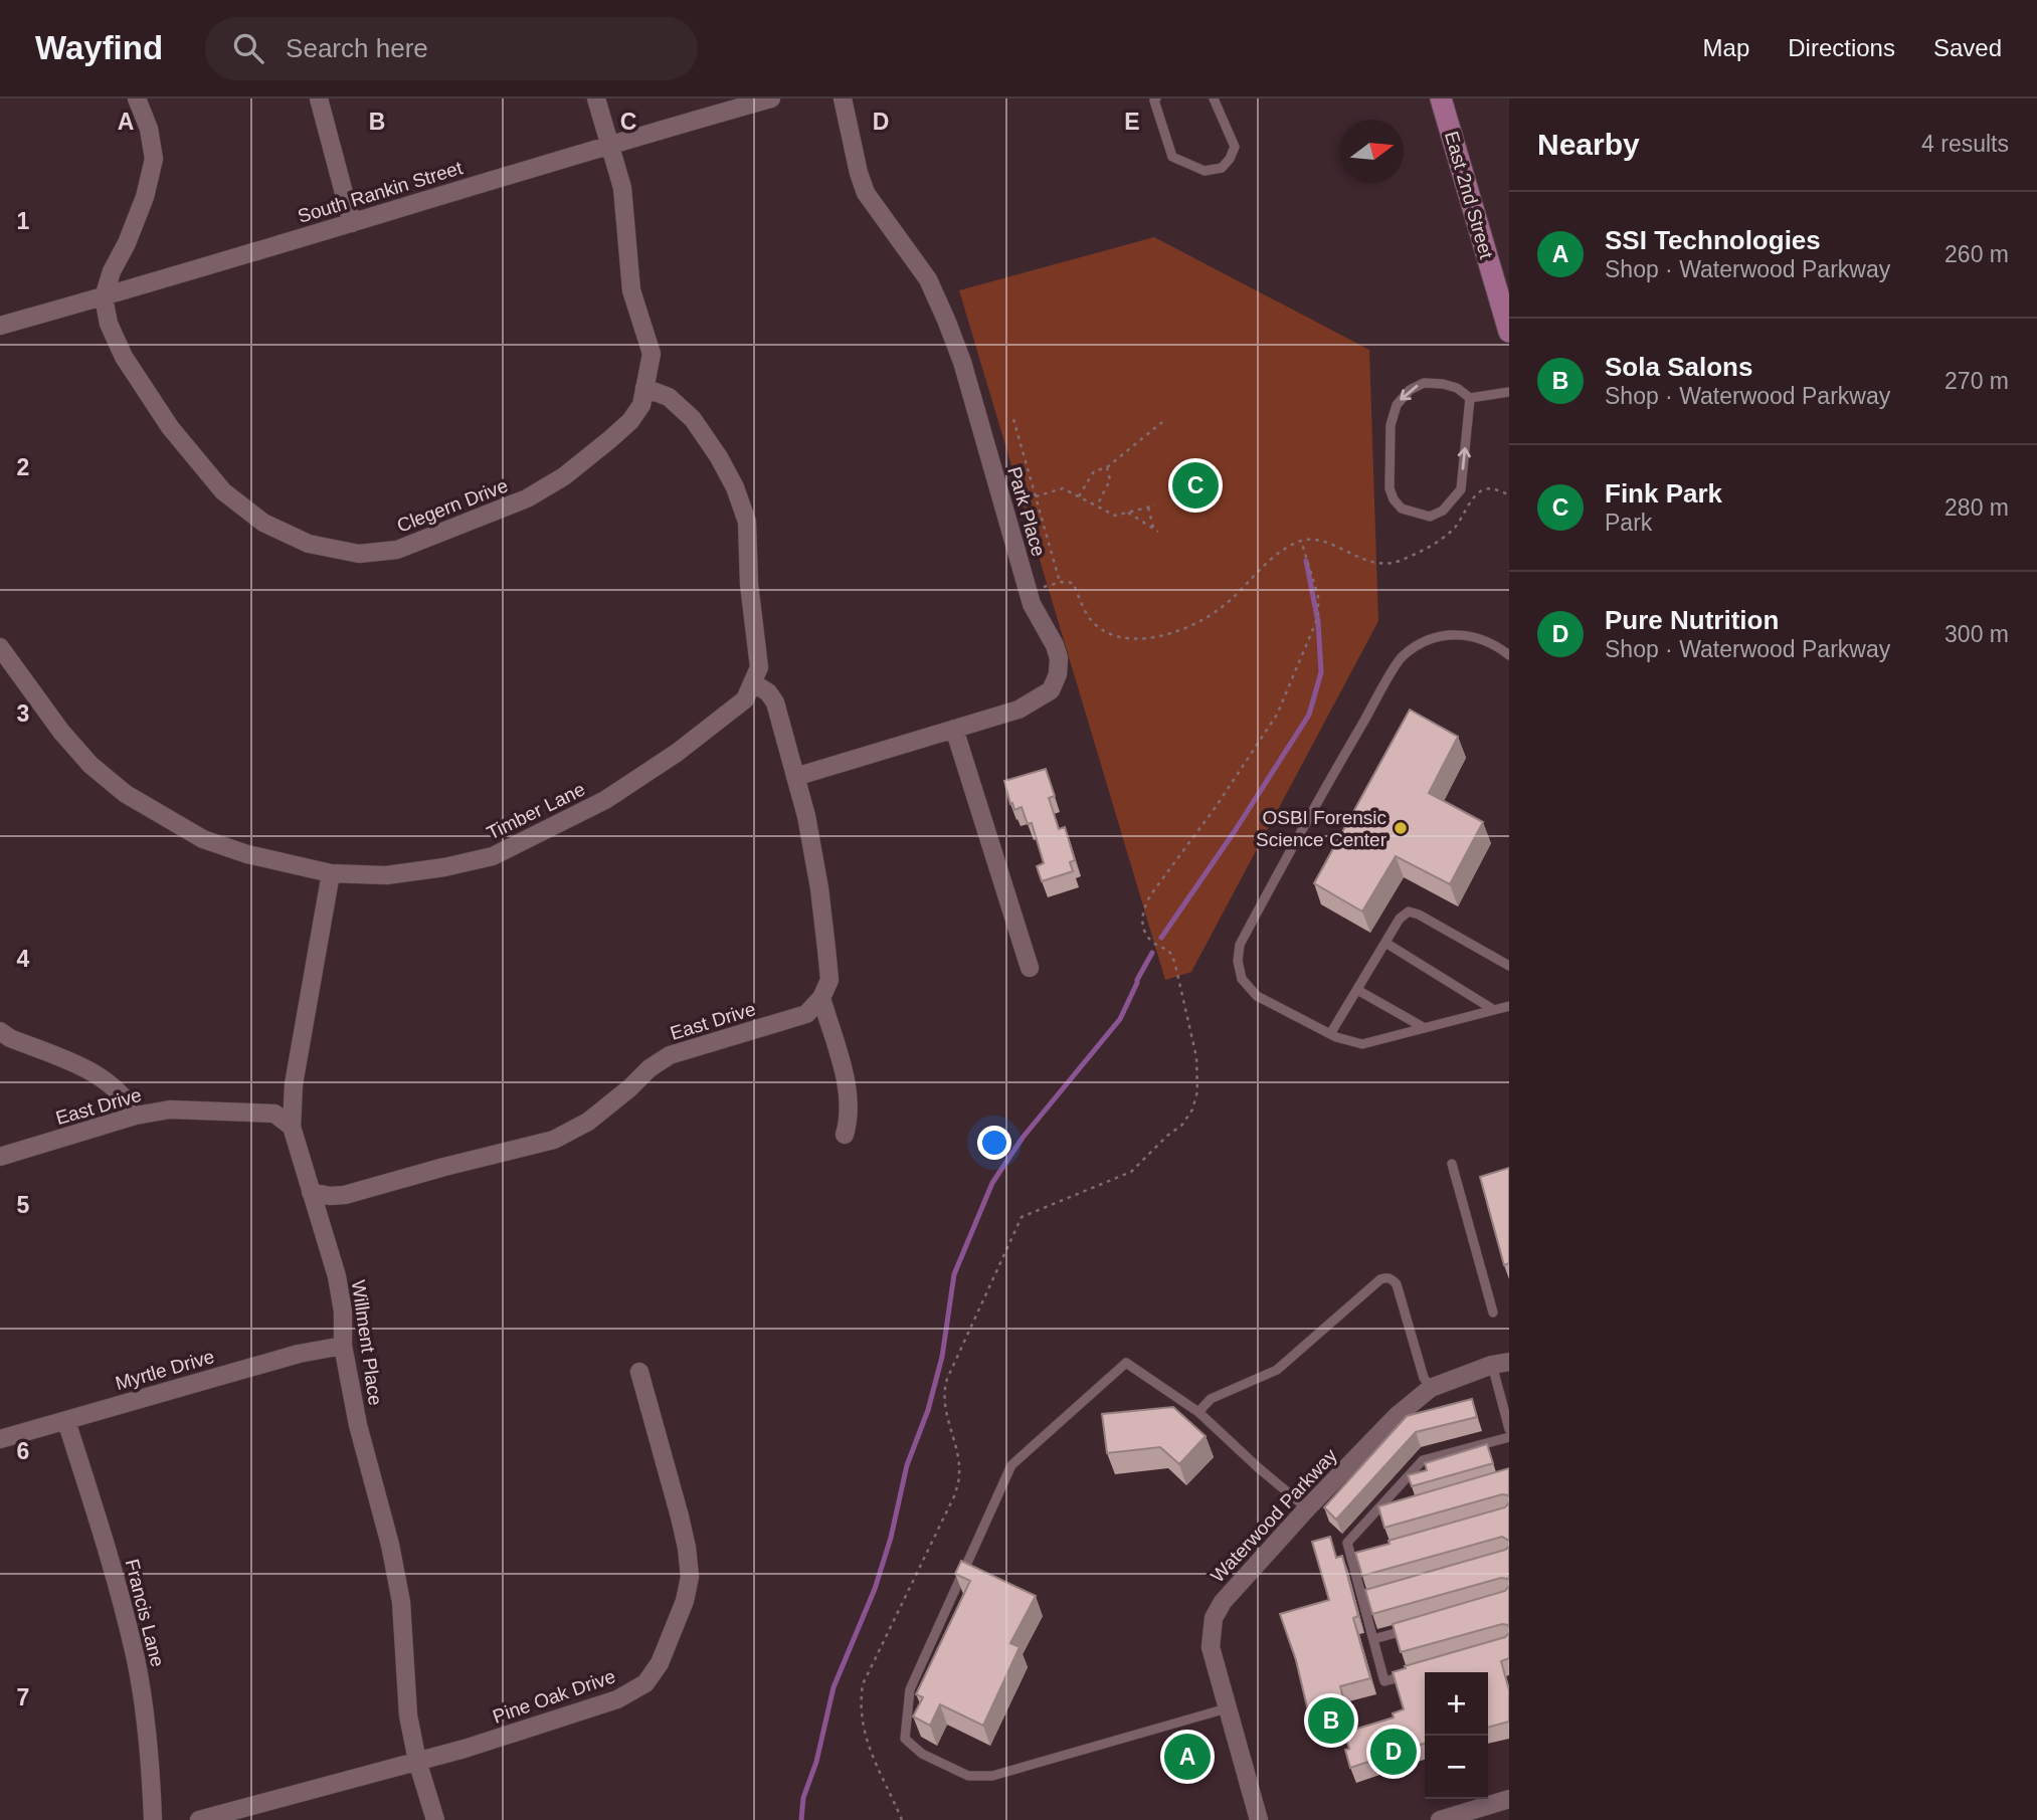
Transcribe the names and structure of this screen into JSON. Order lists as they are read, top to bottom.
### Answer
{
  "streets": {
    "main road": ["East 2nd Street"],
    "street": [
      "South Rankin Street",
      "Clegern Drive",
      "Park Place",
      "Timber Lane",
      "East Drive",
      "Willment Place",
      "Myrtle Drive",
      "Waterwood Parkway",
      "Francis Lane",
      "Pine Oak Drive"
    ]
  },
  "crossings": [
    ["South Rankin Street", "Clegern Drive"],
    ["Timber Lane", "Willment Place"],
    ["East Drive", "Willment Place"],
    ["Willment Place", "Myrtle Drive"],
    ["Willment Place", "Pine Oak Drive"],
    ["Myrtle Drive", "Francis Lane"]
  ],
  "places": ["OSBI Forensic Science Center"],
  "north": "right",
  "page": {
    "header": "Wayfind",
    "search": "Search here",
    "nav": ["Map", "Directions", "Saved"],
    "heading": ["Nearby", "4 results"],
    "list": [
      {
        "mark": "A",
        "name": "SSI Technologies",
        "note": "Shop · Waterwood Parkway",
        "value": "260 m"
      },
      {
        "mark": "B",
        "name": "Sola Salons",
        "note": "Shop · Waterwood Parkway",
        "value": "270 m"
      },
      {
        "mark": "C",
        "name": "Fink Park",
        "note": "Park",
        "value": "280 m"
      },
      {
        "mark": "D",
        "name": "Pure Nutrition",
        "note": "Shop · Waterwood Parkway",
        "value": "300 m"
      }
    ],
    "pins": [
      "C",
      "B",
      "D",
      "A"
    ],
    "map_buttons": ["+", "−"]
  },
  "grid": {
    "columns": [
      "A",
      "B",
      "C",
      "D",
      "E"
    ],
    "rows": [
      "1",
      "2",
      "3",
      "4",
      "5",
      "6",
      "7"
    ]
  }
}
